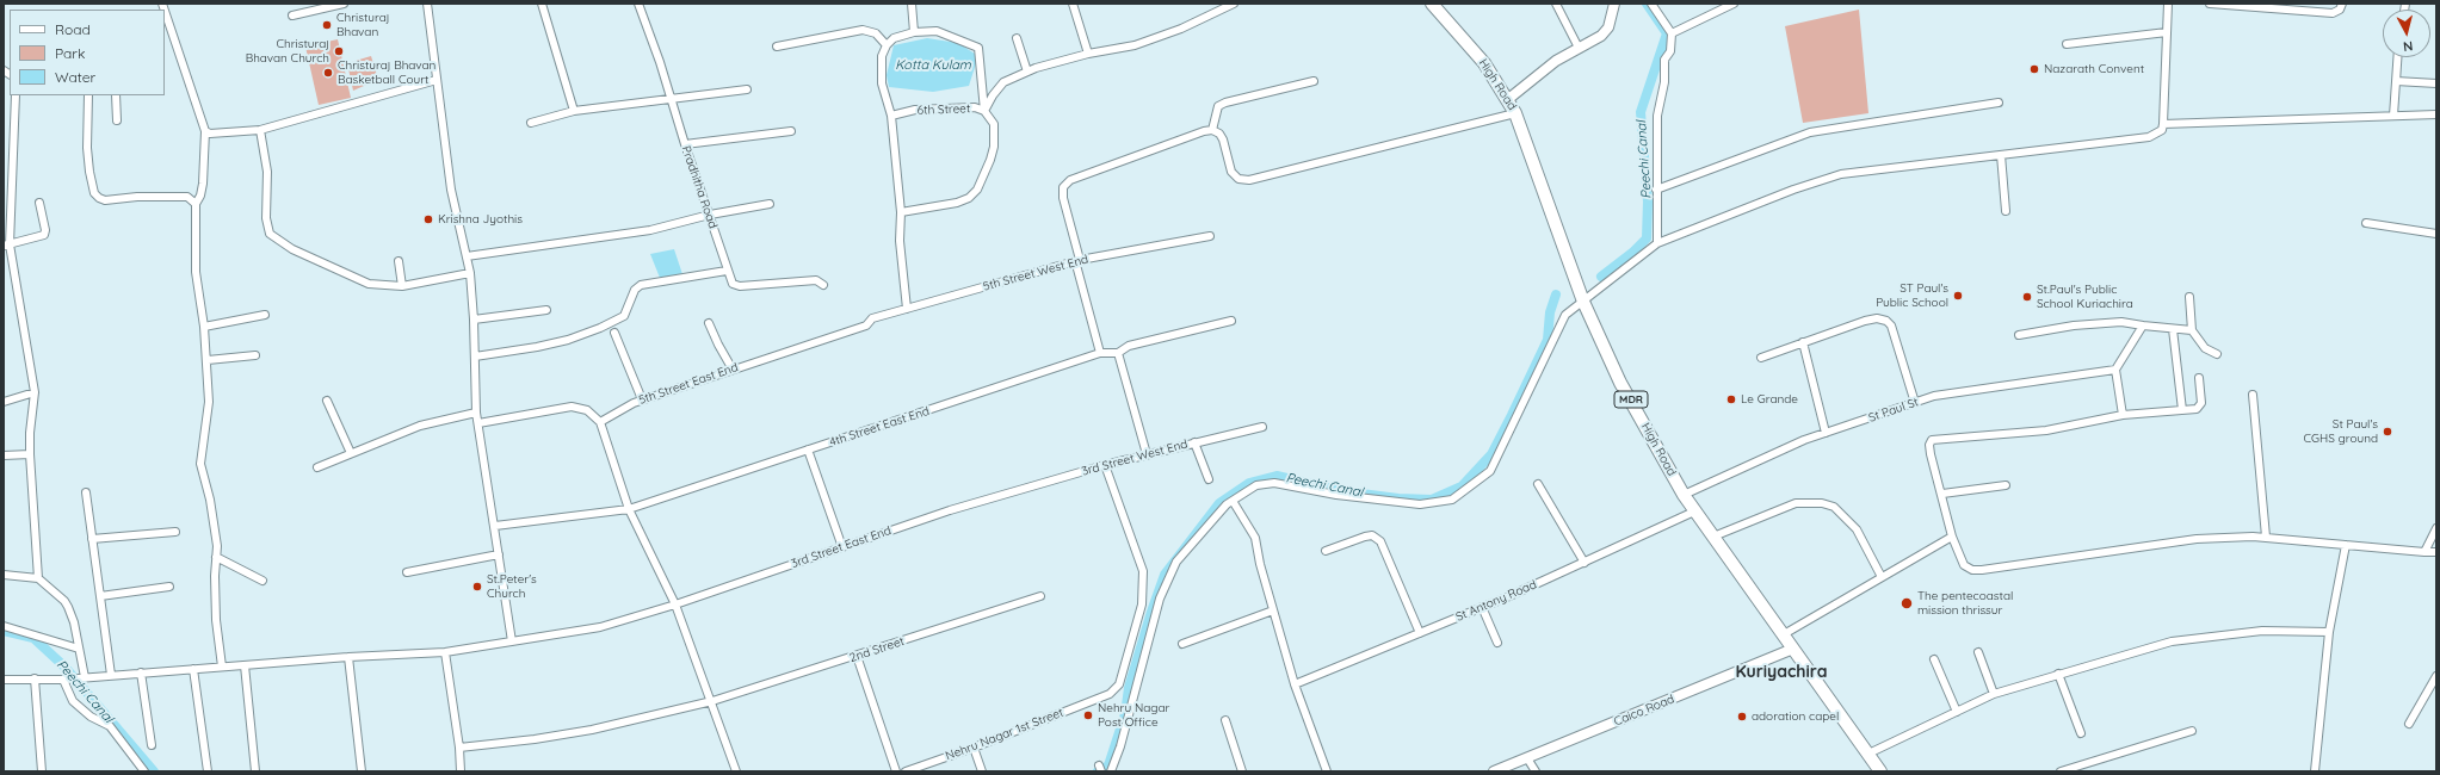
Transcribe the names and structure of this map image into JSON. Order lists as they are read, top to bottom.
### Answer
{
  "streets": {
    "main road": ["High Road", "MDR"],
    "street": [
      "6th Street",
      "Pradhitha Road",
      "5th Street West End",
      "5th Street East End",
      "St Paul St",
      "4th Street East End",
      "3rd Street West End",
      "3rd Street East End",
      "St Antony Road",
      "2nd Street",
      "Caico Road",
      "Nehru Nagar 1st Street"
    ]
  },
  "crossings": [
    ["High Road", "St Paul St"],
    ["High Road", "St Antony Road"],
    ["High Road", "Caico Road"],
    ["5th Street West End", "5th Street East End"],
    ["3rd Street West End", "3rd Street East End"],
    ["3rd Street West End", "Nehru Nagar 1st Street"]
  ],
  "districts": ["Kuriyachira"],
  "water": ["Kotta Kulam", "Peechi Canal"],
  "places": [
    "Christuraj Bhavan",
    "Christuraj Bhavan Church",
    "Nazarath Convent",
    "Christuraj Bhavan Basketball Court",
    "Krishna Jyothis",
    "ST Paul's Public School",
    "St.Paul's Public School Kuriachira",
    "Le Grande",
    "St Paul's CGHS ground",
    "St.Peter's Church",
    "The pentecoastal mission thrissur",
    "Nehru Nagar Post Office",
    "adoration capel"
  ],
  "legend": ["Road", "Park", "Water"],
  "north": "bottom"
}
